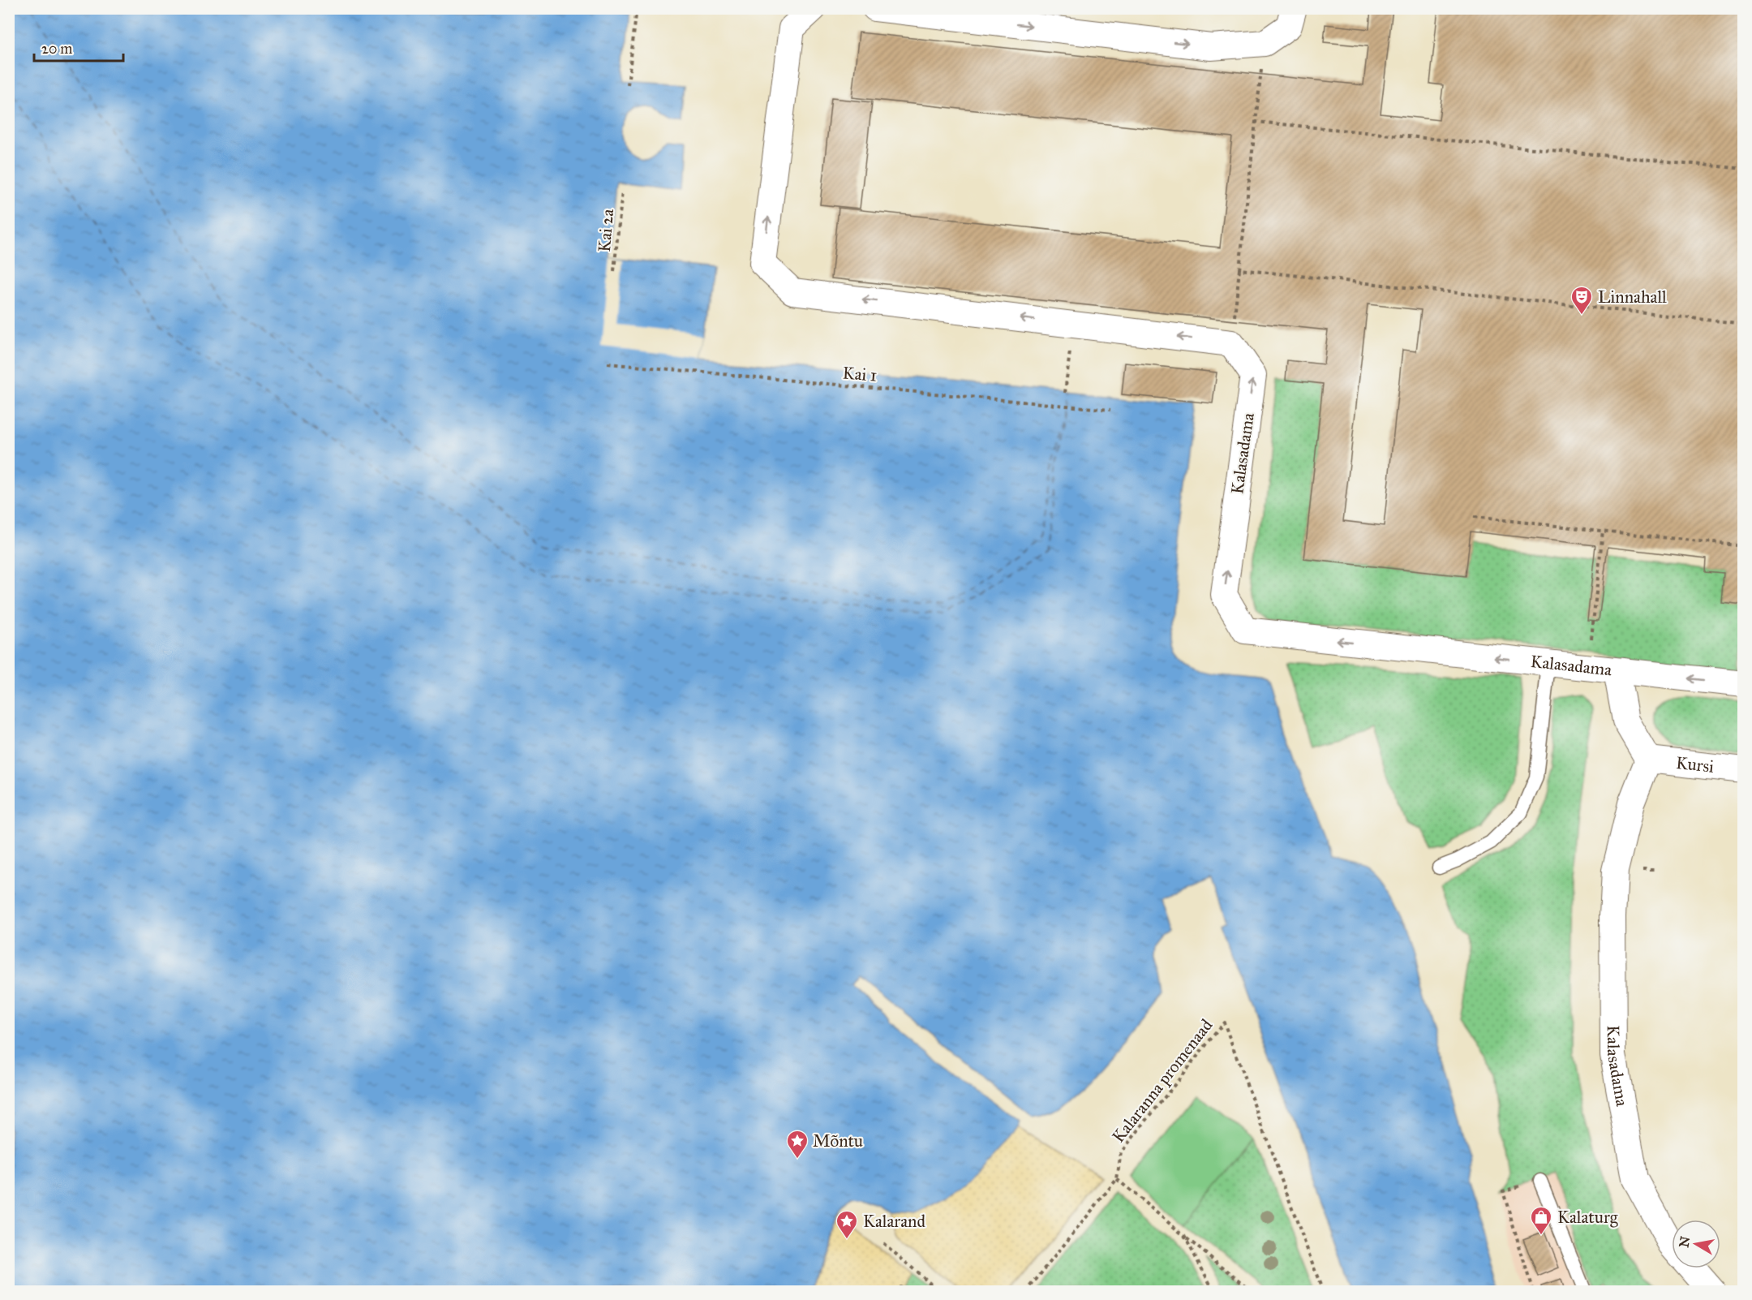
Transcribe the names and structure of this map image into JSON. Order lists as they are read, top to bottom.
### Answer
{
  "streets": {
    "street": ["Kalasadama", "Kursi"],
    "path": ["Kai 2a", "Kai 1", "Kalaranna promenaad"]
  },
  "crossings": [
    ["Kalasadama", "Kursi"]
  ],
  "places": {
    "theatre": ["Linnahall"],
    "place": ["Mõntu", "Kalarand"],
    "shop": ["Kalaturg"]
  },
  "scale_bar": "20 m",
  "north": "left"
}
